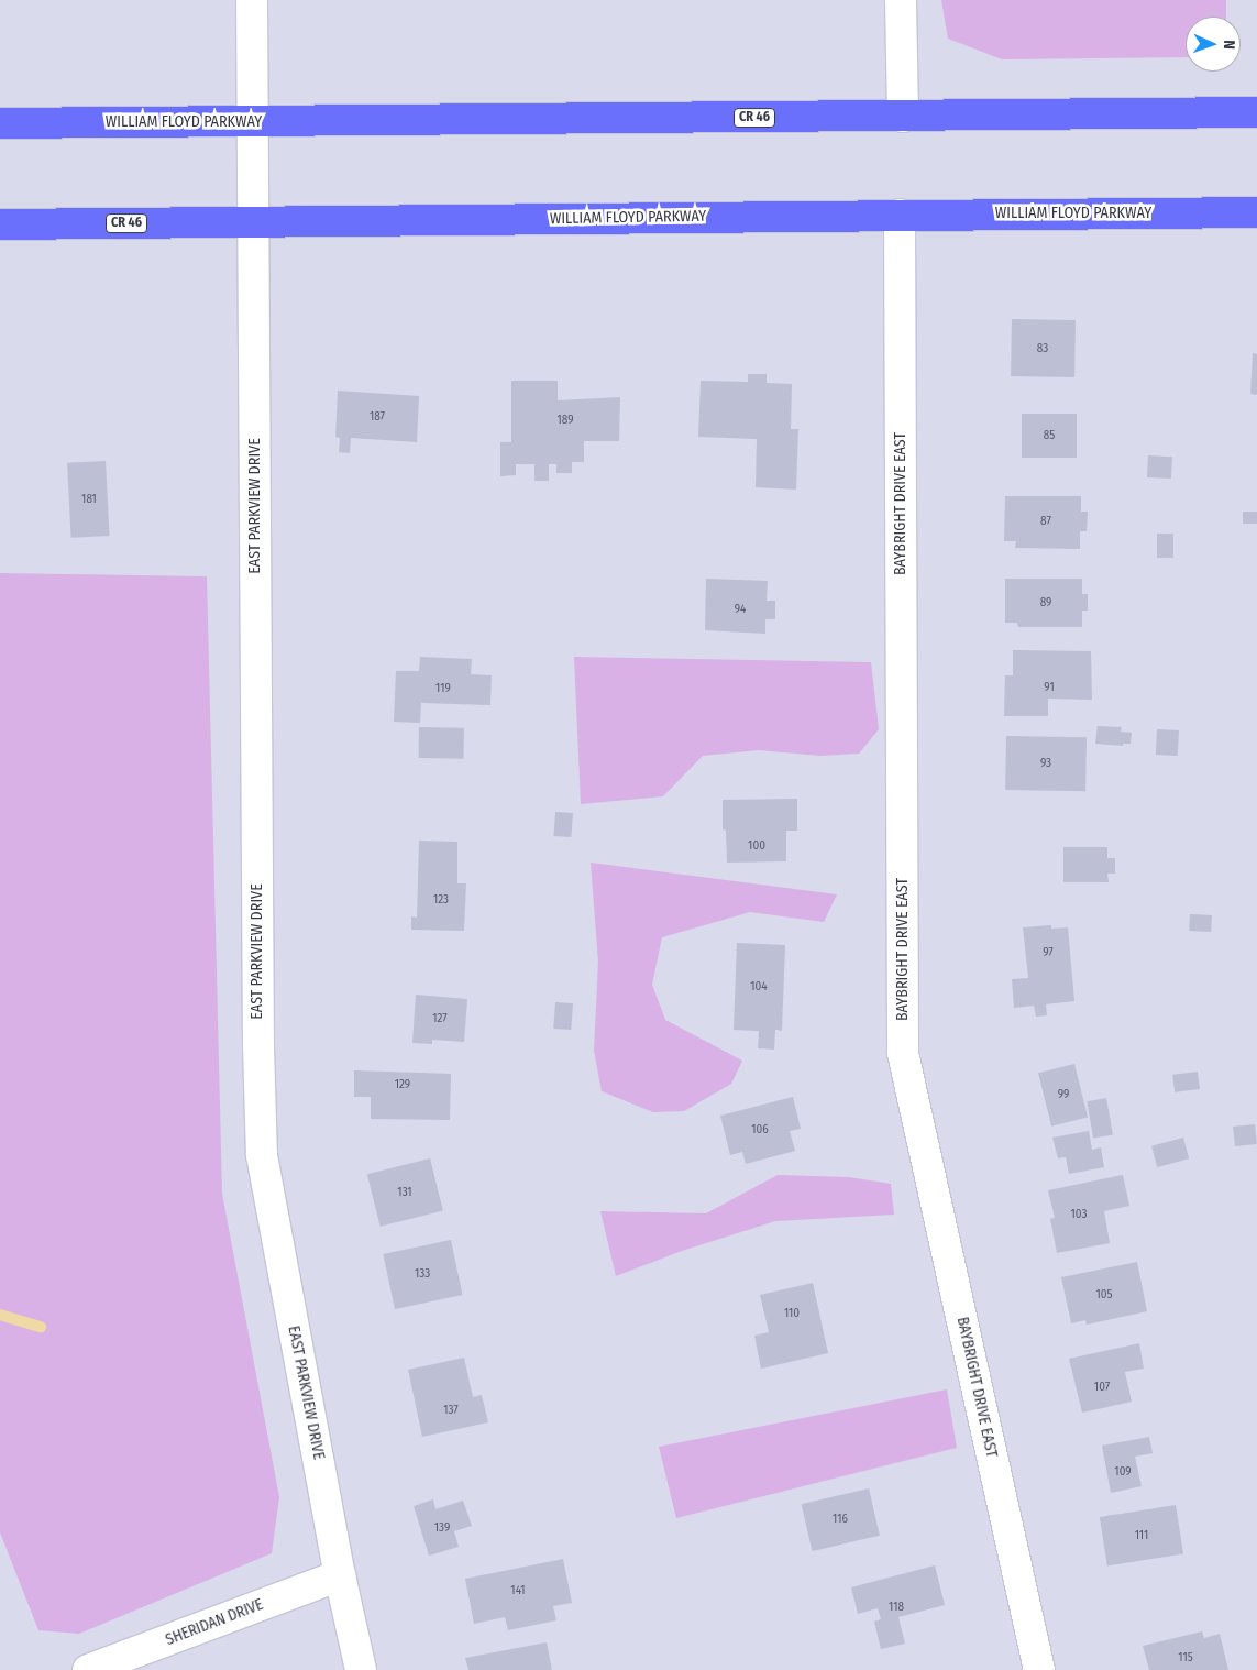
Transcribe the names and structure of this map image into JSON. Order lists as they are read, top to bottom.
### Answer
{
  "streets": {
    "highway": ["CR 46", "WILLIAM FLOYD PARKWAY"],
    "street": ["BAYBRIGHT DRIVE EAST", "EAST PARKVIEW DRIVE", "SHERIDAN DRIVE"]
  },
  "crossings": [
    ["WILLIAM FLOYD PARKWAY", "BAYBRIGHT DRIVE EAST"],
    ["WILLIAM FLOYD PARKWAY", "EAST PARKVIEW DRIVE"],
    ["EAST PARKVIEW DRIVE", "SHERIDAN DRIVE"]
  ],
  "house_numbers": [
    "83",
    "187",
    "189",
    "85",
    "181",
    "87",
    "89",
    "94",
    "91",
    "119",
    "93",
    "100",
    "123",
    "97",
    "104",
    "127",
    "129",
    "99",
    "106",
    "131",
    "103",
    "133",
    "105",
    "110",
    "107",
    "137",
    "109",
    "116",
    "139",
    "111",
    "141",
    "118",
    "115"
  ],
  "north": "right"
}
